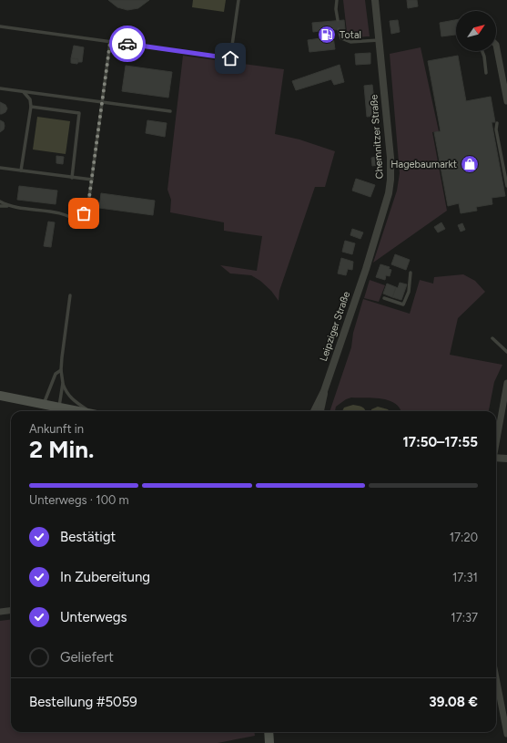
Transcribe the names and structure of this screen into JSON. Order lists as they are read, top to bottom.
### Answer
{
  "streets": {
    "street": ["Chemnitzer Straße", "Leipziger Straße"]
  },
  "crossings": [
    ["Chemnitzer Straße", "Leipziger Straße"]
  ],
  "places": {
    "fuel station": ["Total"],
    "shop": ["Hagebaumarkt"]
  },
  "north": "top right",
  "page": {
    "heading": ["2 Min.", "Ankunft in", "17:50–17:55"],
    "panel": ["Bestellung #5059", "39.08 €"],
    "bar": "Unterwegs · 100 m",
    "list": [
      ["Bestätigt", "17:20"],
      ["In Zubereitung", "17:31"],
      ["Unterwegs", "17:37"],
      "Geliefert"
    ]
  }
}
